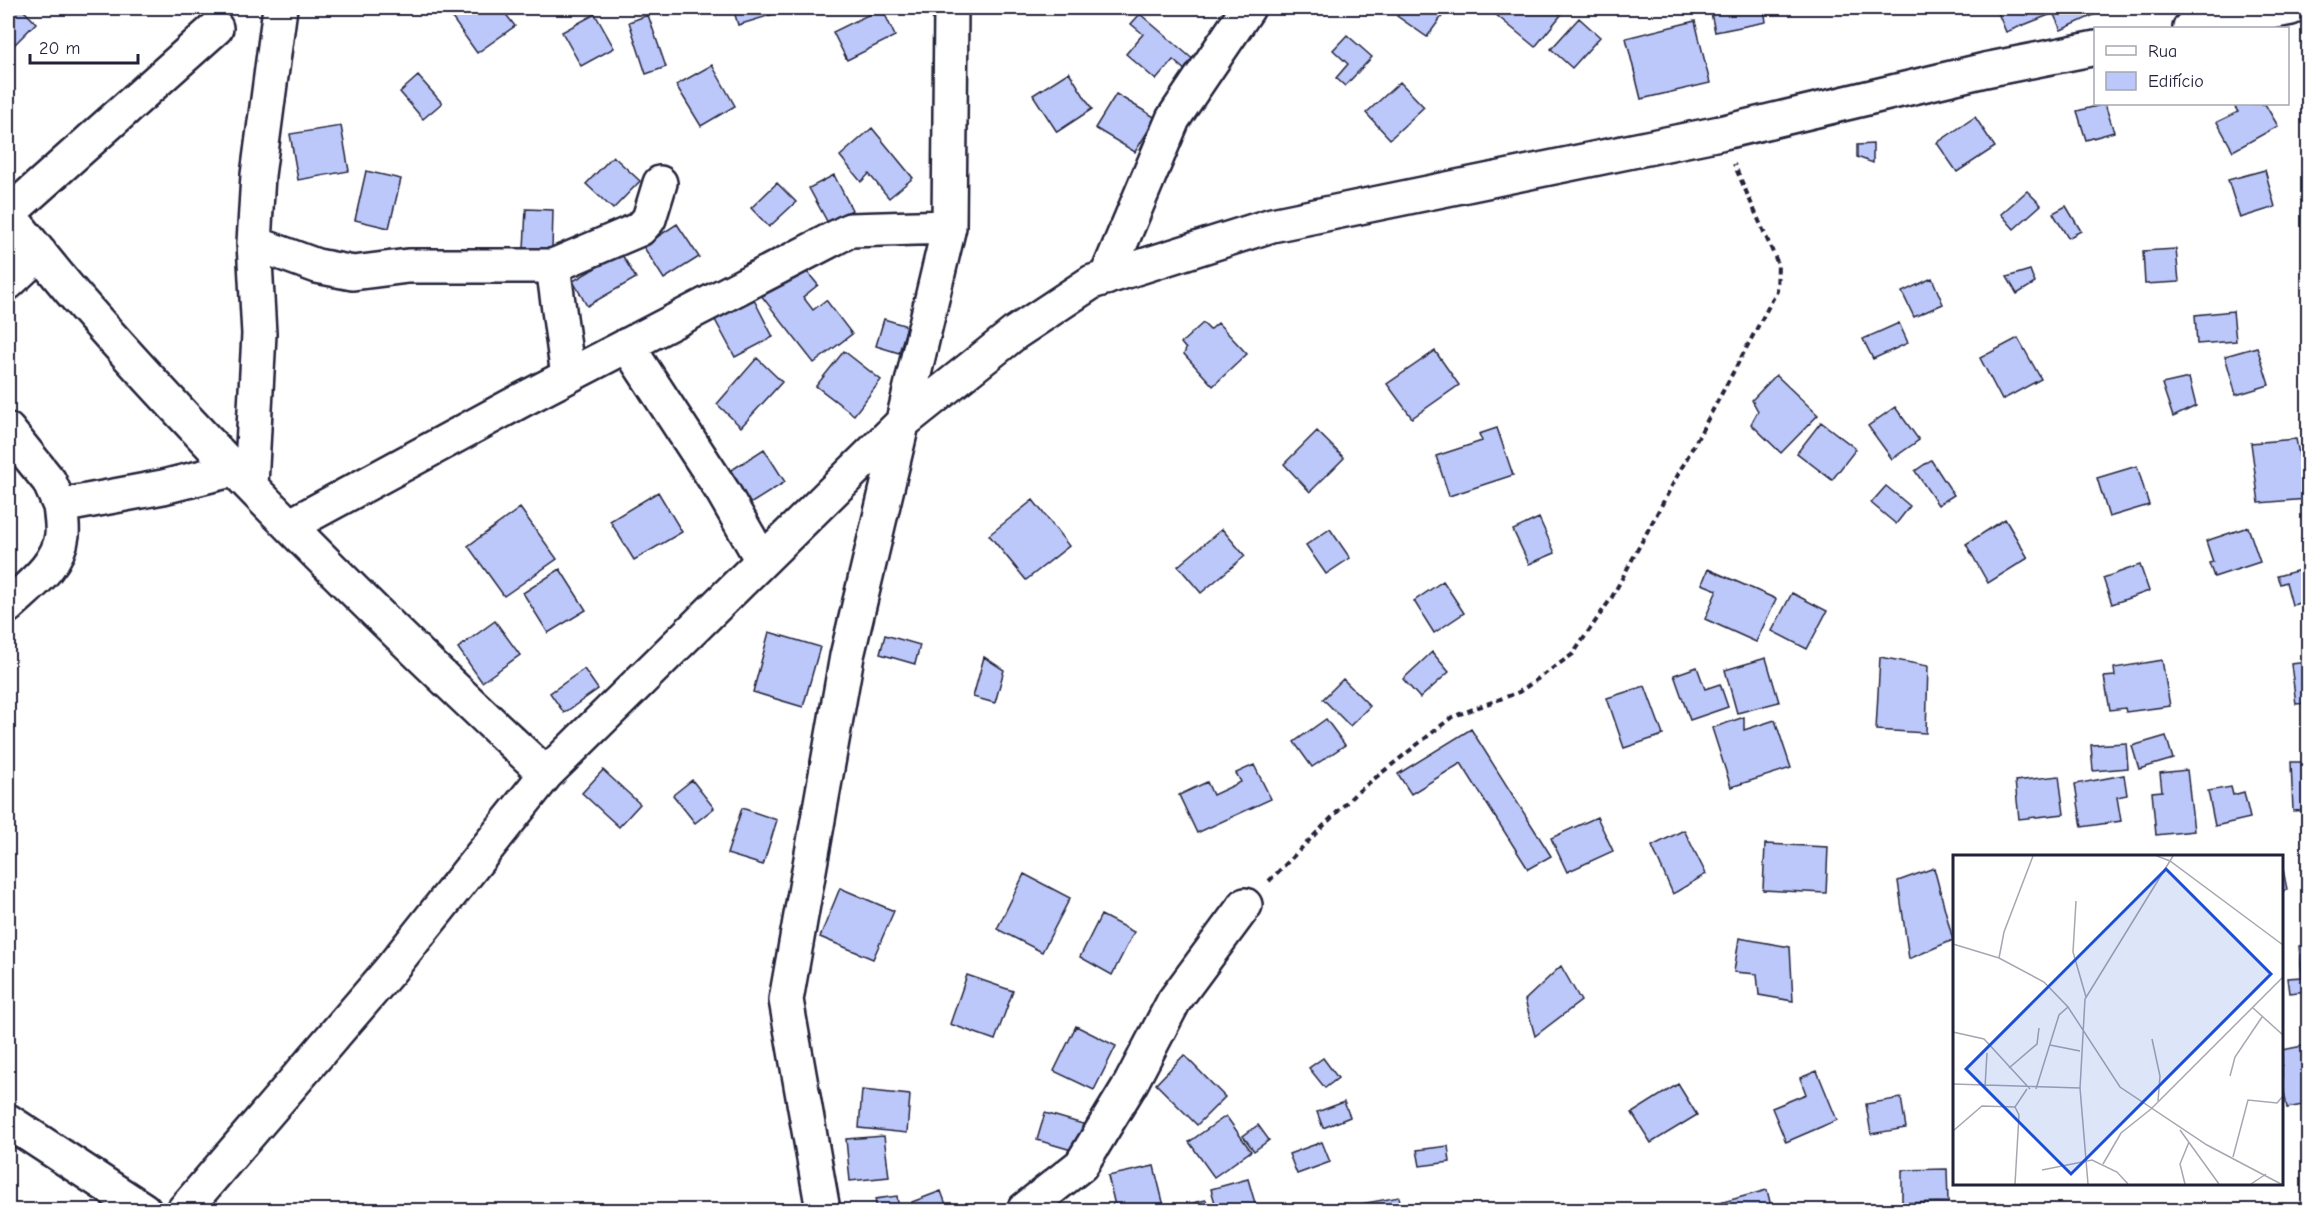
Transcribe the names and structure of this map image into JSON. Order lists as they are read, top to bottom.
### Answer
{
  "legend": ["Rua", "Edifício"],
  "scale_bar": "20 m"
}
